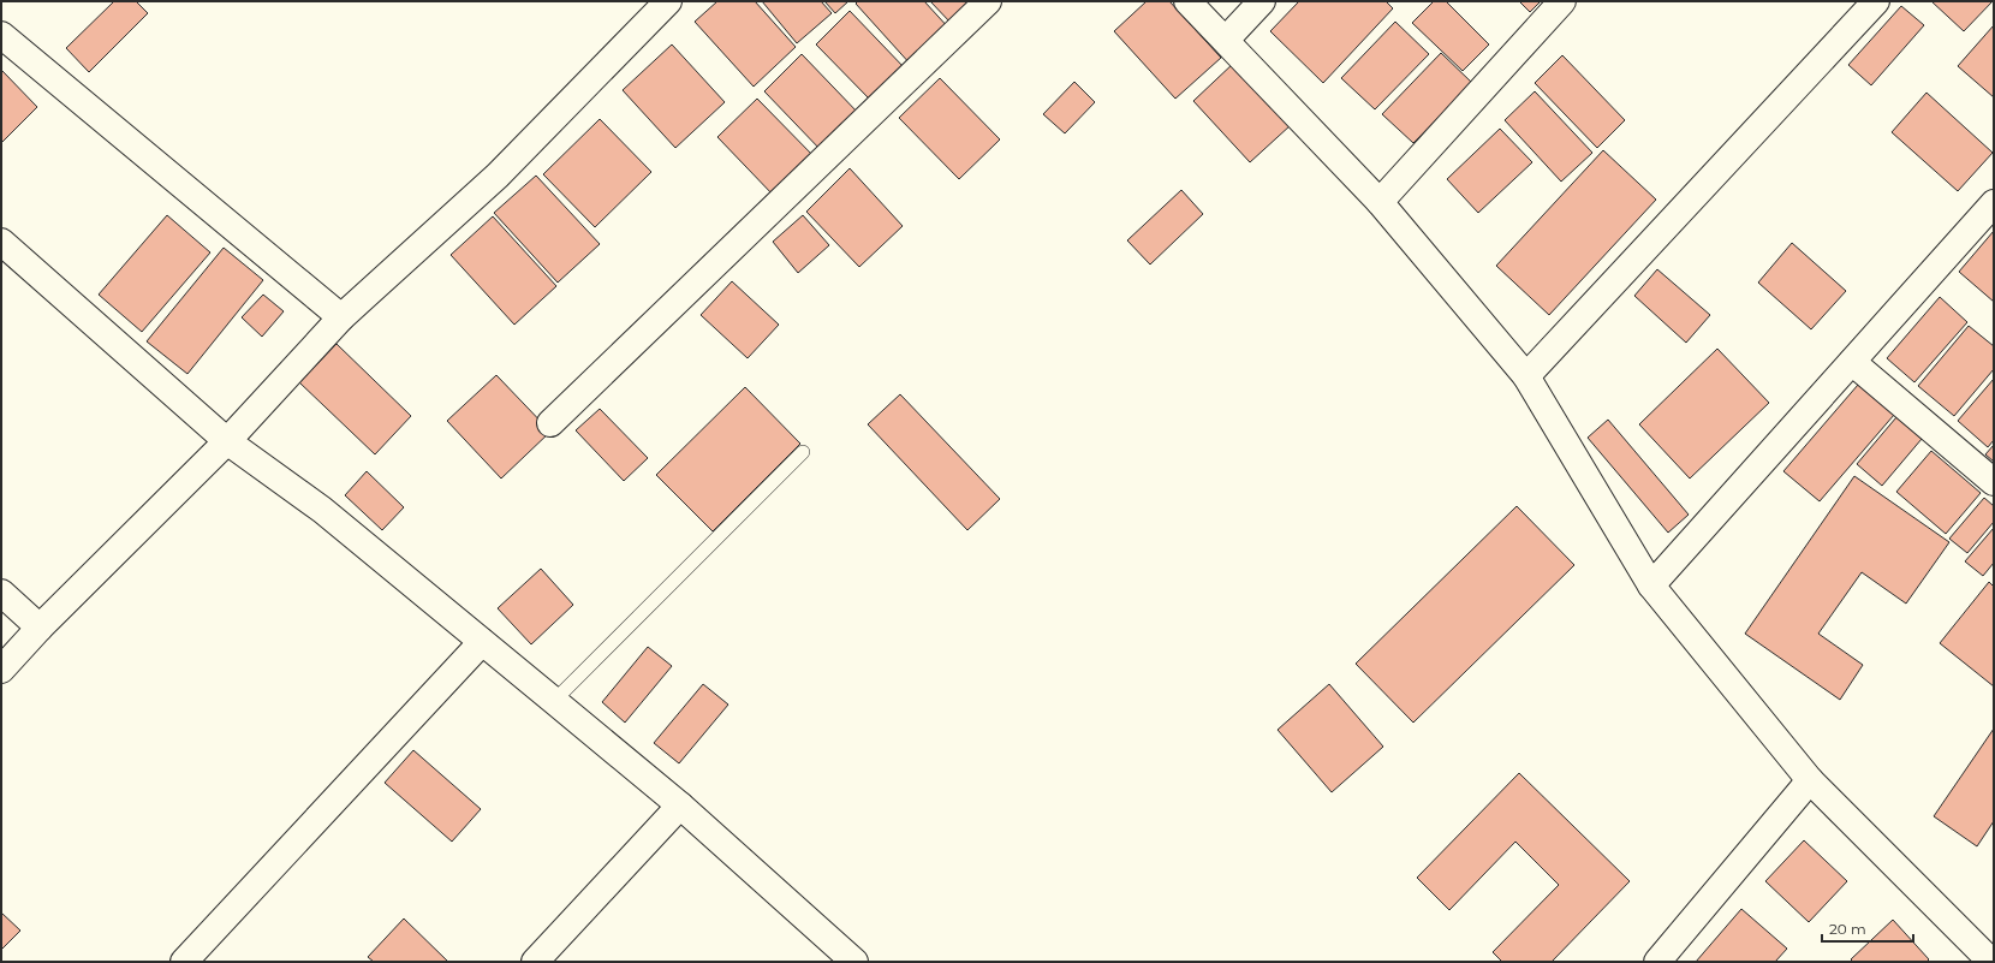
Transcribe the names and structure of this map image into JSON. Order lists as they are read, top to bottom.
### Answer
{
  "scale_bar": "20 m"
}
